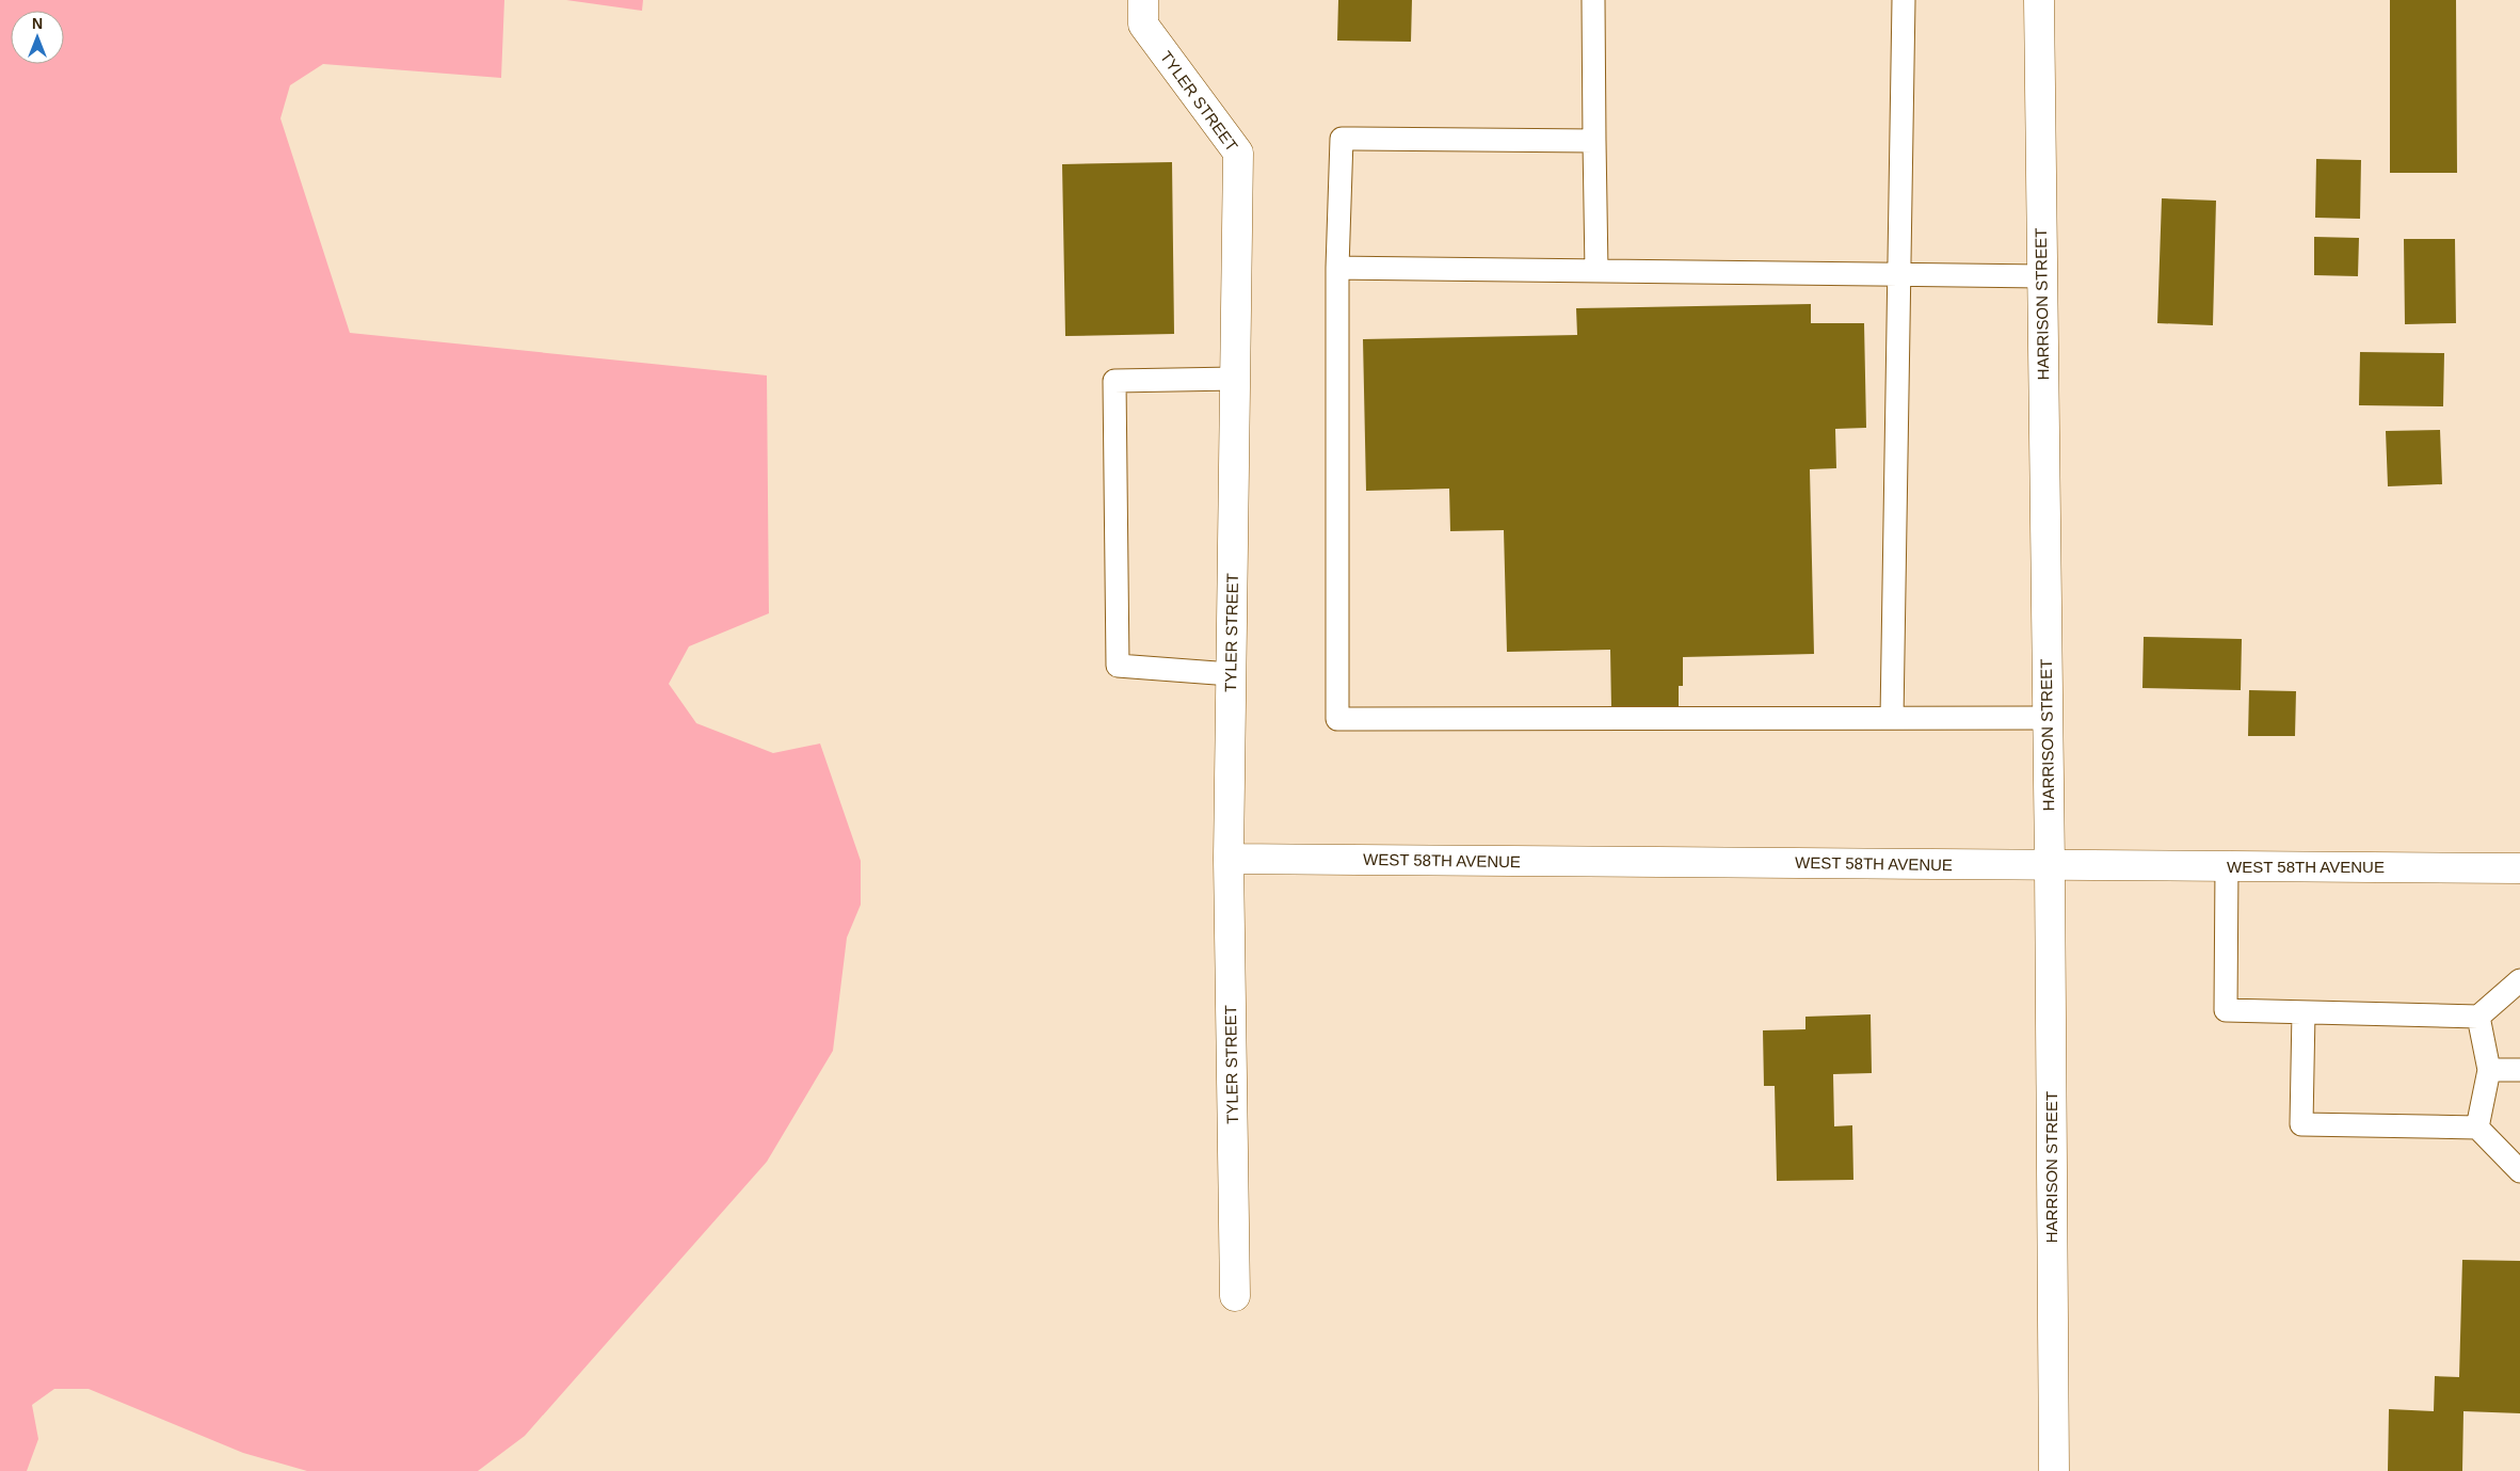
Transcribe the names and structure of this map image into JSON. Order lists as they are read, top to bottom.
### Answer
{
  "streets": {
    "street": ["TYLER STREET", "HARRISON STREET", "WEST 58TH AVENUE"]
  },
  "crossings": [
    ["TYLER STREET", "WEST 58TH AVENUE"],
    ["HARRISON STREET", "WEST 58TH AVENUE"]
  ],
  "north": "top"
}
